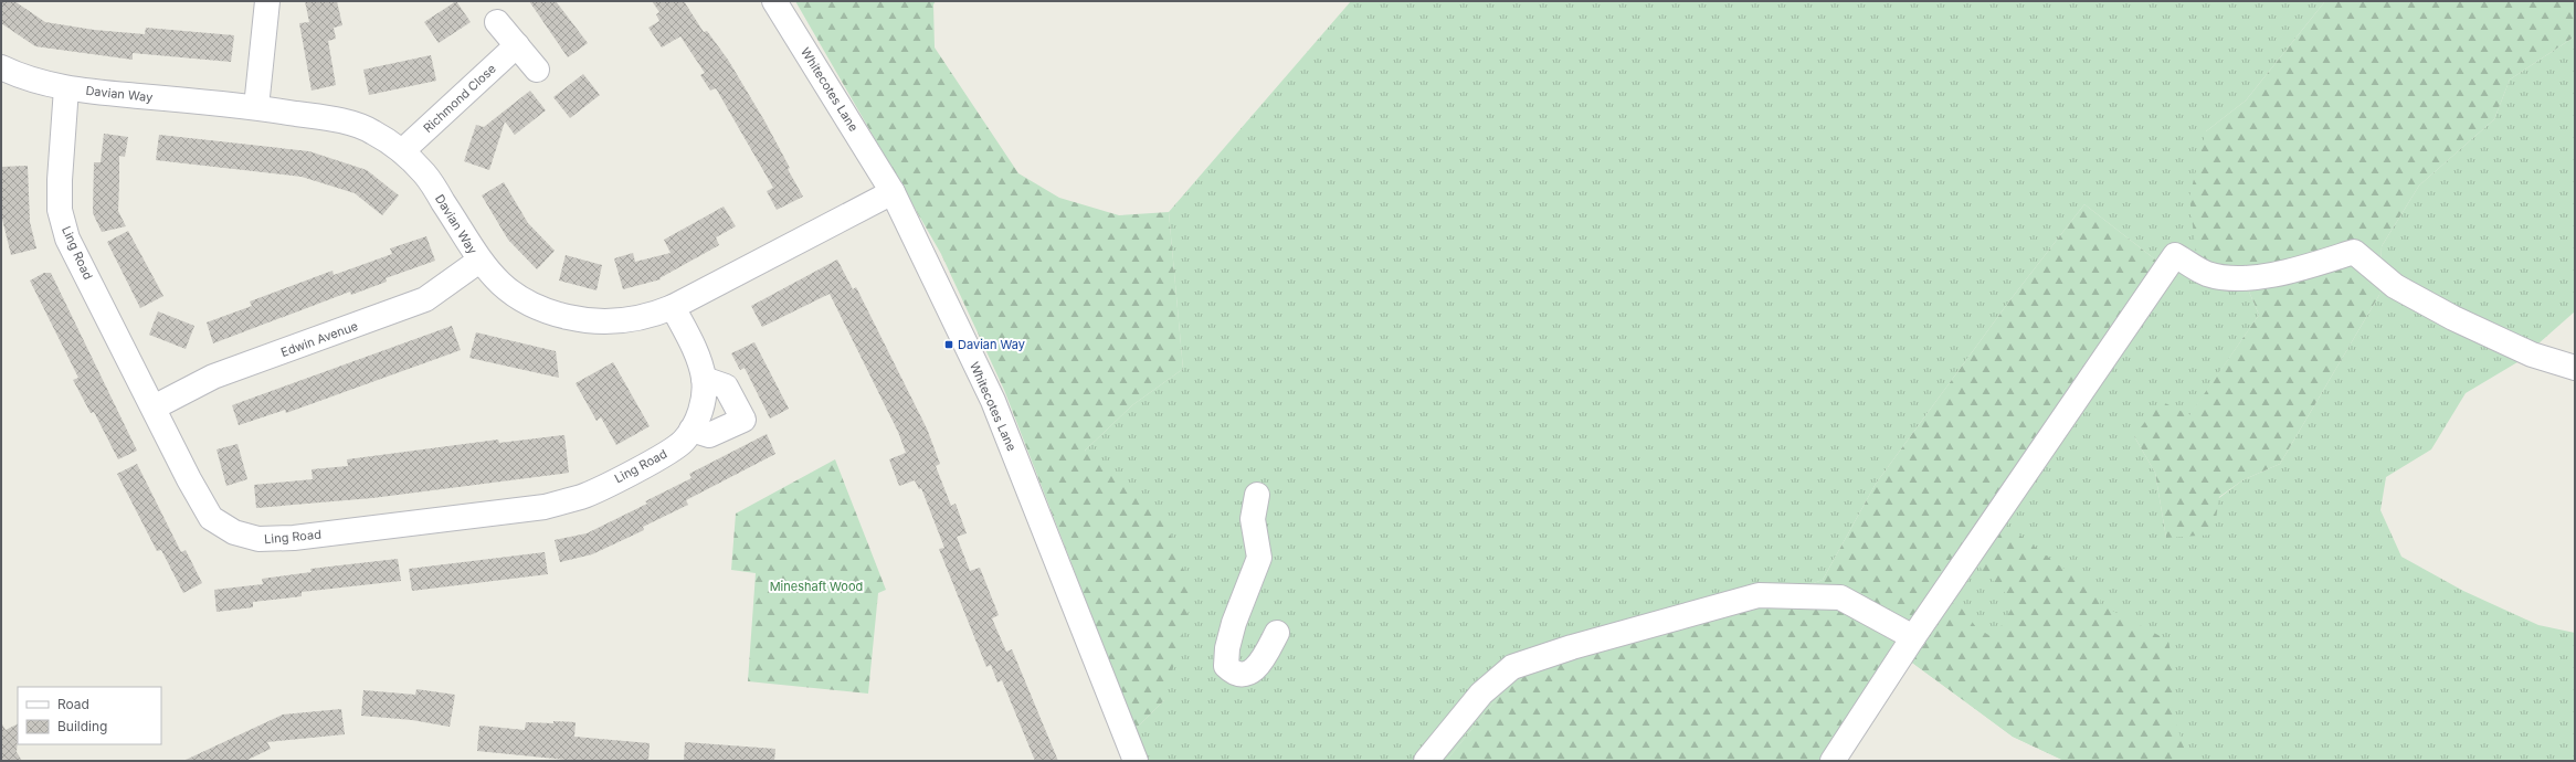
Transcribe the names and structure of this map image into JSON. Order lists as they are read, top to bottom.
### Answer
{
  "streets": {
    "street": [
      "Whitecotes Lane",
      "Davian Way",
      "Richmond Close",
      "Ling Road",
      "Edwin Avenue"
    ]
  },
  "crossings": [
    ["Whitecotes Lane", "Davian Way"],
    ["Davian Way", "Richmond Close"],
    ["Davian Way", "Ling Road"],
    ["Davian Way", "Edwin Avenue"],
    ["Ling Road", "Edwin Avenue"]
  ],
  "parks": ["Mineshaft Wood"],
  "places": {
    "transit": ["Davian Way"]
  },
  "legend": ["Road", "Building"]
}
